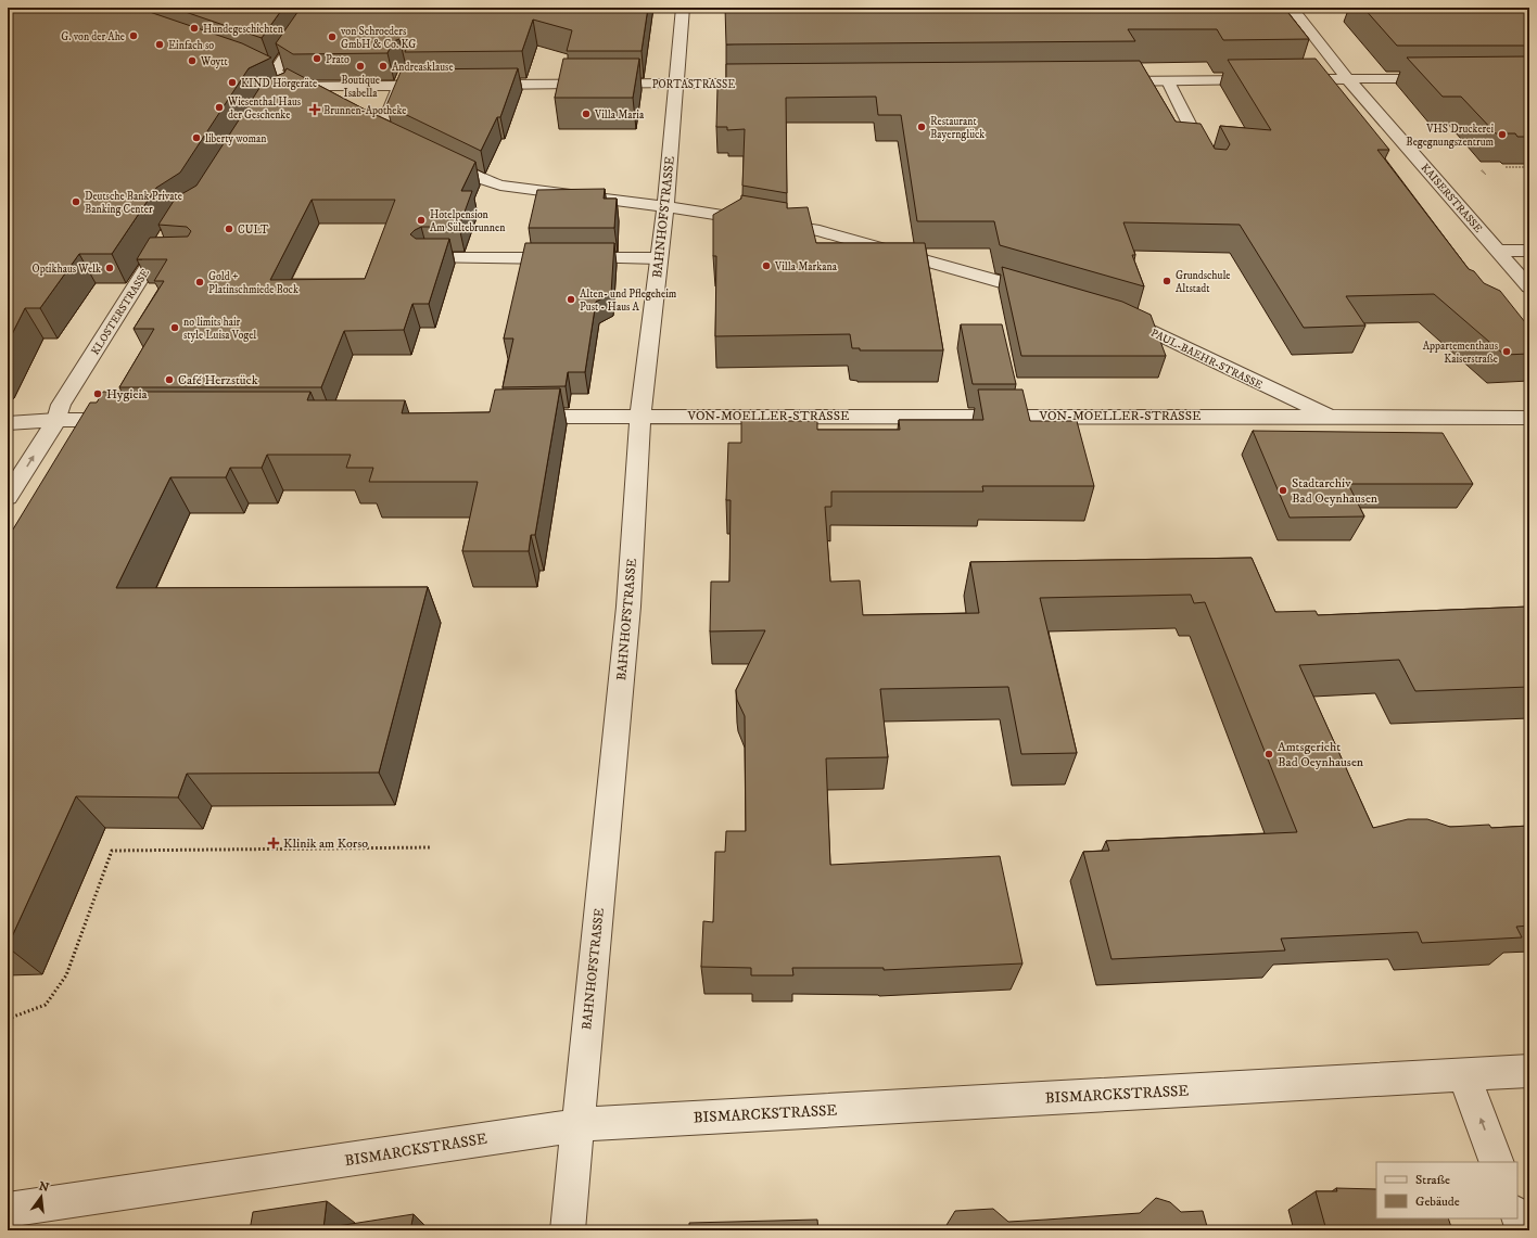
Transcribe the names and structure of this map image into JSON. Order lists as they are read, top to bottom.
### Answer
{
  "streets": {
    "street": [
      "PORTASTRASSE",
      "KAISERSTRASSE",
      "BAHNHOFSTRASSE",
      "KLOSTERSTRASSE",
      "PAUL-BAEHR-STRASSE",
      "VON-MOELLER-STRASSE",
      "BISMARCKSTRASSE"
    ]
  },
  "crossings": [
    ["PORTASTRASSE", "BAHNHOFSTRASSE"],
    ["BAHNHOFSTRASSE", "VON-MOELLER-STRASSE"],
    ["BAHNHOFSTRASSE", "BISMARCKSTRASSE"],
    ["PAUL-BAEHR-STRASSE", "VON-MOELLER-STRASSE"]
  ],
  "places": {
    "other": [
      "Hundegeschichten",
      "G. von der Ahe",
      "von Schroeders GmbH & Co. KG",
      "Einfach so",
      "Prato",
      "Woytt",
      "Boutique Isabella",
      "Andreasklause",
      "KIND Hörgeräte",
      "Wiesenthal Haus der Geschenke",
      "Villa Maria",
      "Restaurant Bayernglück",
      "VHS Druckerei Begegnungszentrum",
      "liberty woman",
      "Deutsche Bank Private Banking Center",
      "Hotelpension Am Sültebrunnen",
      "CULT",
      "Villa Markana",
      "Optikhaus Welk",
      "Grundschule Altstadt",
      "Gold + Platinschmiede Bock",
      "Alten- und Pflegeheim Pust - Haus A",
      "no limits hair style Luisa Vogel",
      "Appartementhaus Kaiserstraße",
      "Café Herzstück",
      "Hygieia",
      "Stadtarchiv Bad Oeynhausen",
      "Amtsgericht Bad Oeynhausen"
    ],
    "health": ["Brunnen-Apotheke", "Klinik am Korso"]
  },
  "legend": ["Straße", "Gebäude"],
  "north": "top"
}
